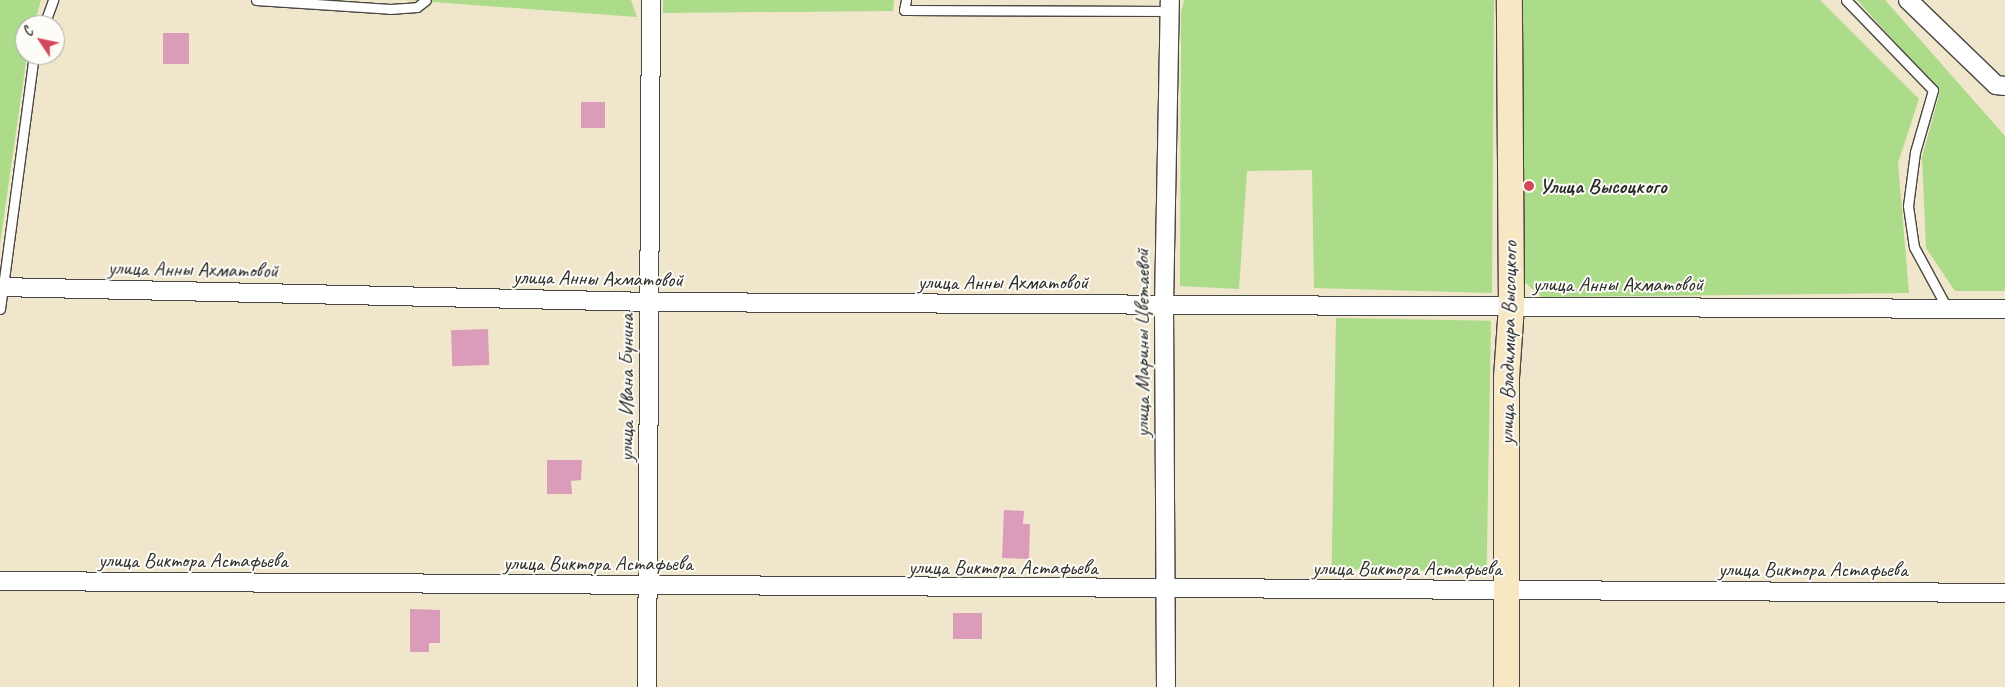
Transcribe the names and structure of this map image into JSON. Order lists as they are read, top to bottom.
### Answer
{
  "streets": {
    "street": [
      "улица Анны Ахматовой",
      "улица Марины Цветаевой",
      "улица Владимира Высоцкого",
      "улица Ивана Бунина",
      "улица Виктора Астафьева"
    ]
  },
  "crossings": [
    ["улица Анны Ахматовой", "улица Марины Цветаевой"],
    ["улица Анны Ахматовой", "улица Владимира Высоцкого"],
    ["улица Анны Ахматовой", "улица Ивана Бунина"],
    ["улица Марины Цветаевой", "улица Виктора Астафьева"],
    ["улица Владимира Высоцкого", "улица Виктора Астафьева"],
    ["улица Ивана Бунина", "улица Виктора Астафьева"]
  ],
  "places": ["Улица Высоцкого"],
  "north": "top left"
}
